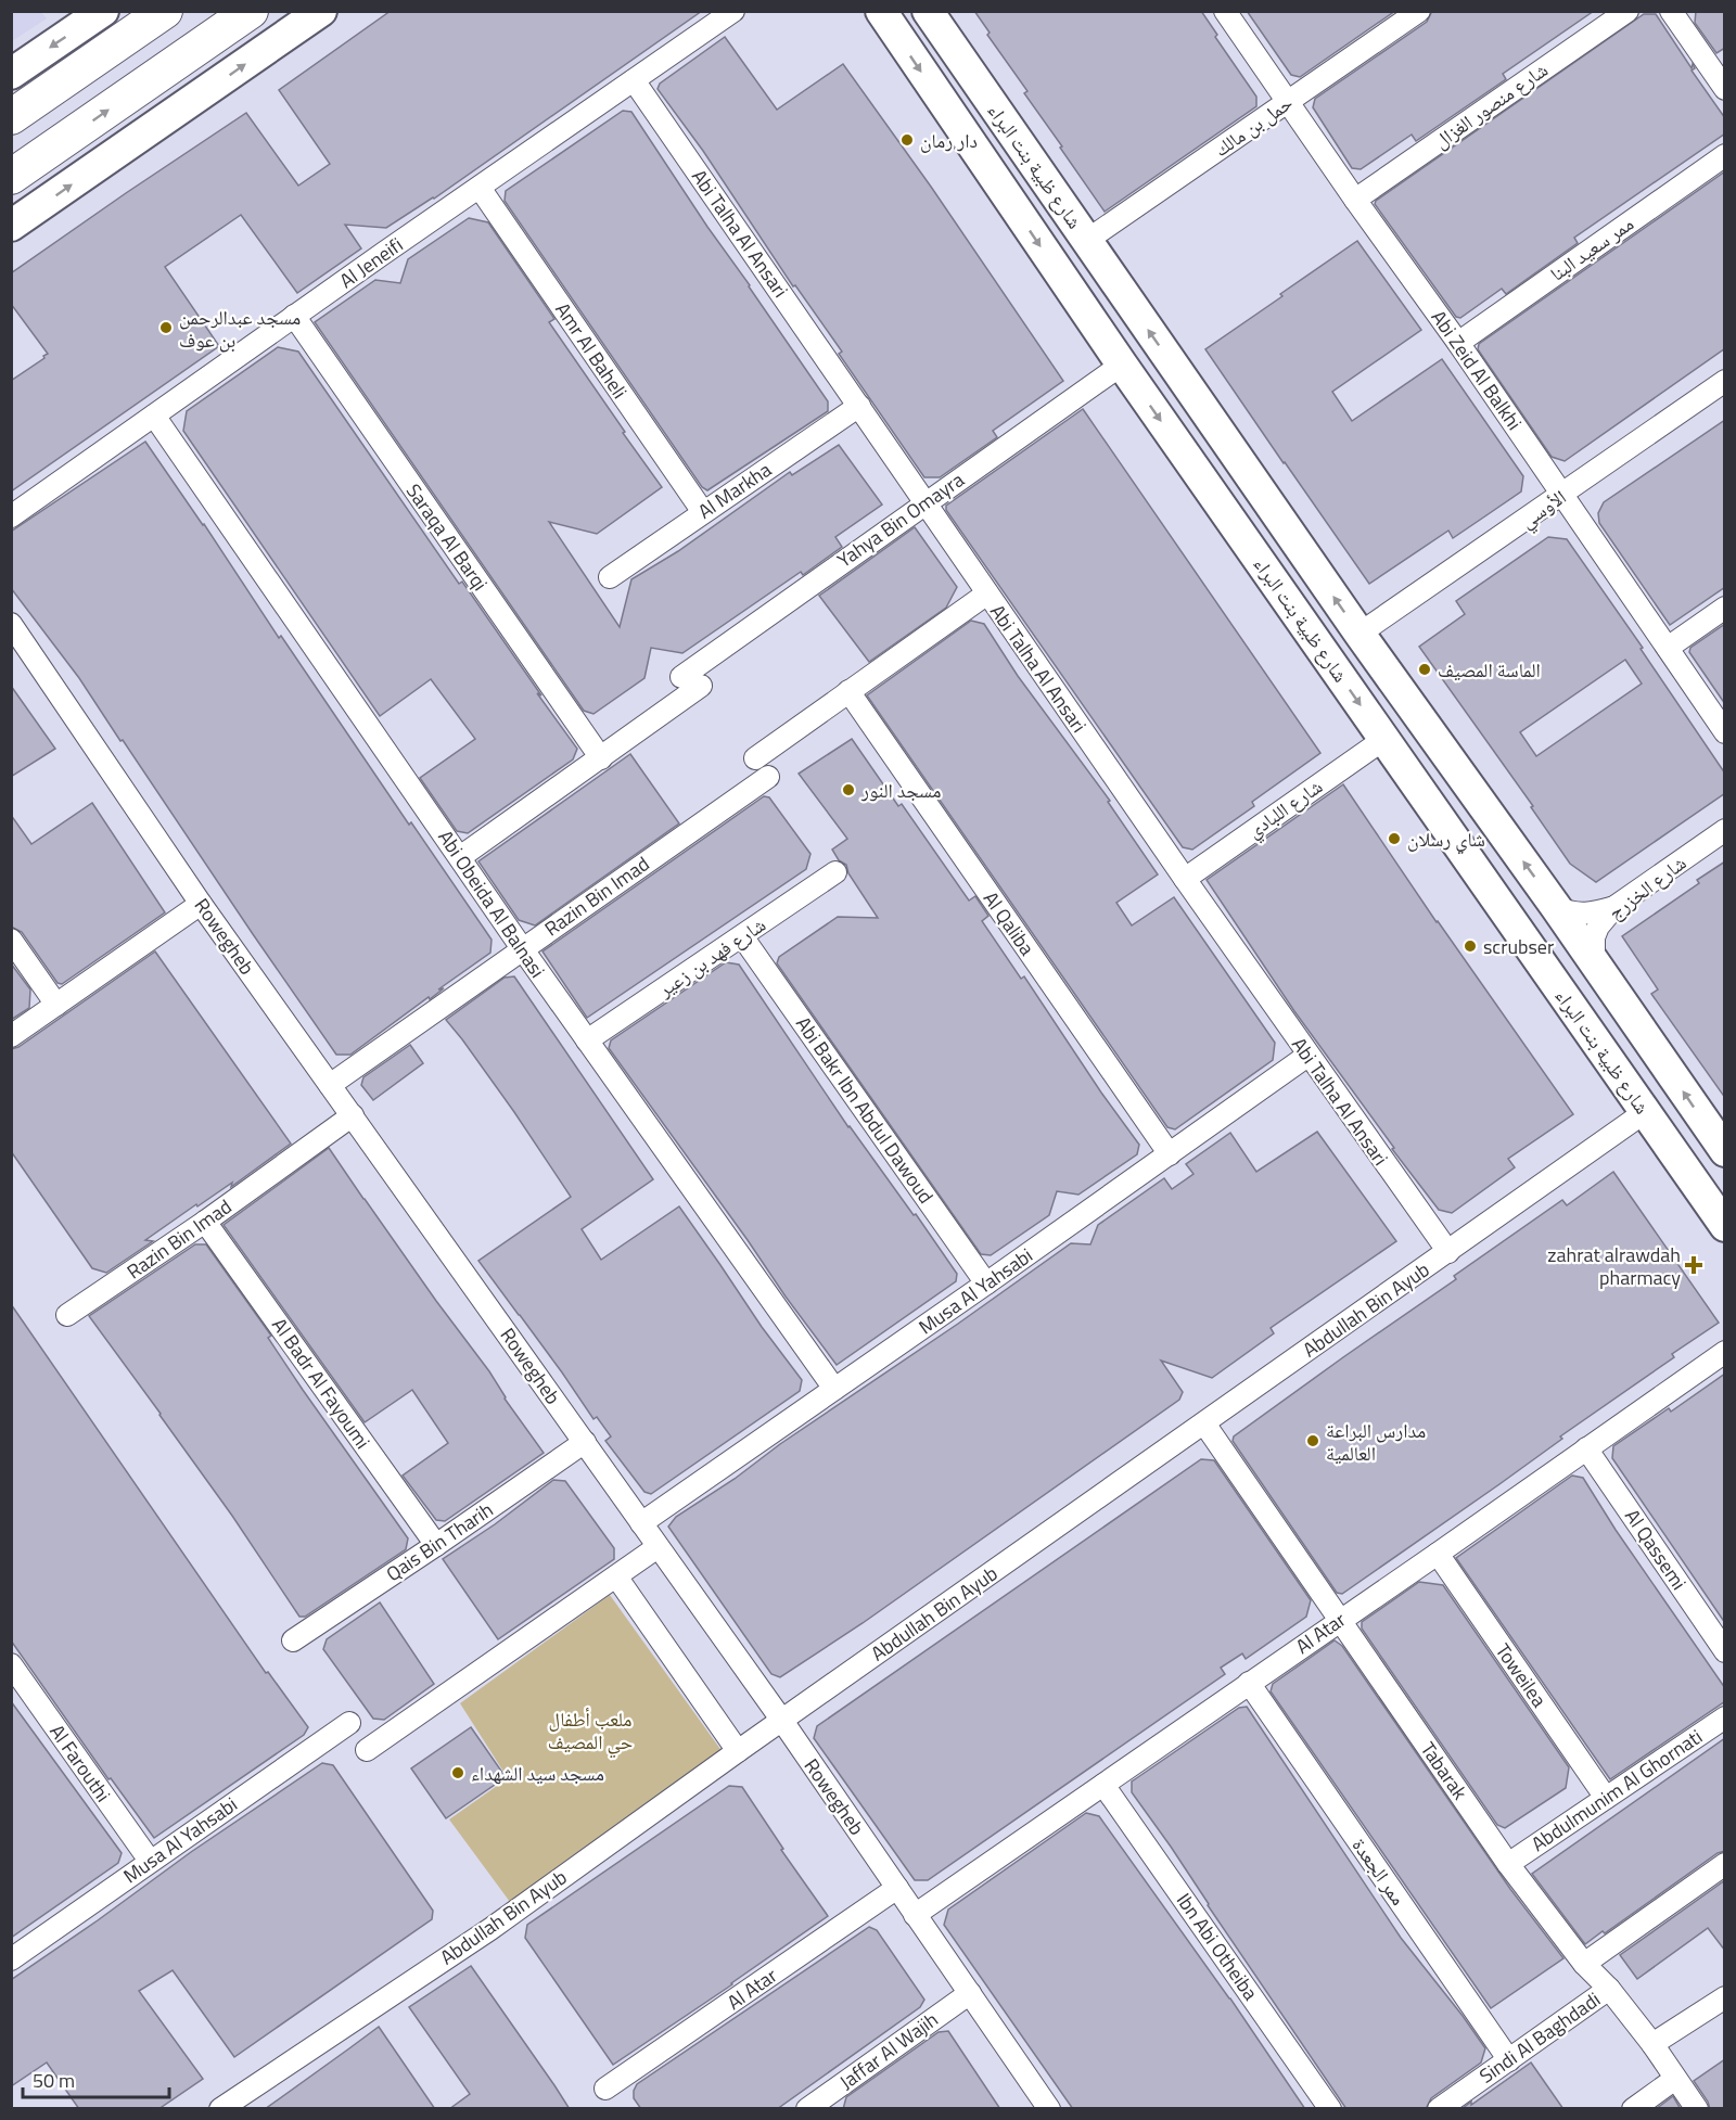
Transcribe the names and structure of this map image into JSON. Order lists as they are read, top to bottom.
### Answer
{
  "streets": {
    "street": [
      "شارع منصور الغزال",
      "حمل بن مالك",
      "شارع ظبية بنت البراء",
      "Abi Talha Al Ansari",
      "ممر سعيد البنا",
      "Al Jeneifi",
      "Amr Al Baheli",
      "Abi Zeid Al Balkhi",
      "Al Markha",
      "الأوسي",
      "Yahya Bin Omayra",
      "Saraqa Al Barqi",
      "شارع اللبادي",
      "شارع الخزرج",
      "Razin Bin Imad",
      "Abi Obeida Al Balnasi",
      "Al Qaliba",
      "Rowegheb",
      "شارع فهد بن زعير",
      "Abi Bakr Ibn Abdul Dawoud",
      "Musa Al Yahsabi",
      "Abdullah Bin Ayub",
      "Al Badr Al Fayoumi",
      "Qais Bin Tharih",
      "Al Qassemi",
      "Al Atar",
      "Toweilea",
      "Al Farouthi",
      "Tabarak",
      "Abdulmunim Al Ghornati",
      "ممر الجعدة",
      "Ibn Abi Otheiba",
      "Sindi Al Baghdadi",
      "Jaffar Al Wajih"
    ]
  },
  "crossings": [
    ["شارع منصور الغزال", "Abi Zeid Al Balkhi"],
    ["حمل بن مالك", "شارع ظبية بنت البراء"],
    ["حمل بن مالك", "Abi Zeid Al Balkhi"],
    ["شارع ظبية بنت البراء", "الأوسي"],
    ["شارع ظبية بنت البراء", "Yahya Bin Omayra"],
    ["شارع ظبية بنت البراء", "شارع اللبادي"],
    ["شارع ظبية بنت البراء", "شارع الخزرج"],
    ["شارع ظبية بنت البراء", "Abdullah Bin Ayub"],
    ["Abi Talha Al Ansari", "Al Jeneifi"],
    ["Abi Talha Al Ansari", "Al Markha"],
    ["Abi Talha Al Ansari", "Yahya Bin Omayra"],
    ["Abi Talha Al Ansari", "شارع اللبادي"],
    ["Abi Talha Al Ansari", "Musa Al Yahsabi"],
    ["Abi Talha Al Ansari", "Abdullah Bin Ayub"],
    ["ممر سعيد البنا", "Abi Zeid Al Balkhi"],
    ["Al Jeneifi", "Amr Al Baheli"],
    ["Al Jeneifi", "Saraqa Al Barqi"],
    ["Al Jeneifi", "Abi Obeida Al Balnasi"],
    ["Amr Al Baheli", "Al Markha"],
    ["Abi Zeid Al Balkhi", "الأوسي"],
    ["Razin Bin Imad", "Abi Obeida Al Balnasi"],
    ["Razin Bin Imad", "Rowegheb"],
    ["Razin Bin Imad", "Al Badr Al Fayoumi"],
    ["Abi Obeida Al Balnasi", "شارع فهد بن زعير"],
    ["Abi Obeida Al Balnasi", "Musa Al Yahsabi"],
    ["Al Qaliba", "Musa Al Yahsabi"],
    ["Rowegheb", "Musa Al Yahsabi"],
    ["Rowegheb", "Abdullah Bin Ayub"],
    ["Rowegheb", "Qais Bin Tharih"],
    ["Rowegheb", "Al Atar"],
    ["Rowegheb", "Jaffar Al Wajih"],
    ["شارع فهد بن زعير", "Abi Bakr Ibn Abdul Dawoud"],
    ["Abi Bakr Ibn Abdul Dawoud", "Musa Al Yahsabi"],
    ["Musa Al Yahsabi", "Al Farouthi"],
    ["Abdullah Bin Ayub", "Tabarak"],
    ["Al Badr Al Fayoumi", "Qais Bin Tharih"],
    ["Al Qassemi", "Al Atar"],
    ["Al Atar", "Toweilea"],
    ["Al Atar", "Tabarak"],
    ["Al Atar", "ممر الجعدة"],
    ["Al Atar", "Ibn Abi Otheiba"],
    ["Toweilea", "Abdulmunim Al Ghornati"],
    ["Tabarak", "Abdulmunim Al Ghornati"],
    ["Tabarak", "Sindi Al Baghdadi"],
    ["ممر الجعدة", "Sindi Al Baghdadi"]
  ],
  "parks": ["ملعب أطفال حي المصيف"],
  "places": {
    "other": [
      "دار رمان",
      "مسجد عبدالرحمن بن عوف",
      "الماسة المصيف",
      "مسجد النور",
      "شاي رسلان",
      "scrubser",
      "مدارس البراعة العالمية",
      "مسجد سيد الشهداء"
    ],
    "health": ["zahrat alrawdah pharmacy"]
  },
  "scale_bar": "50 m"
}
